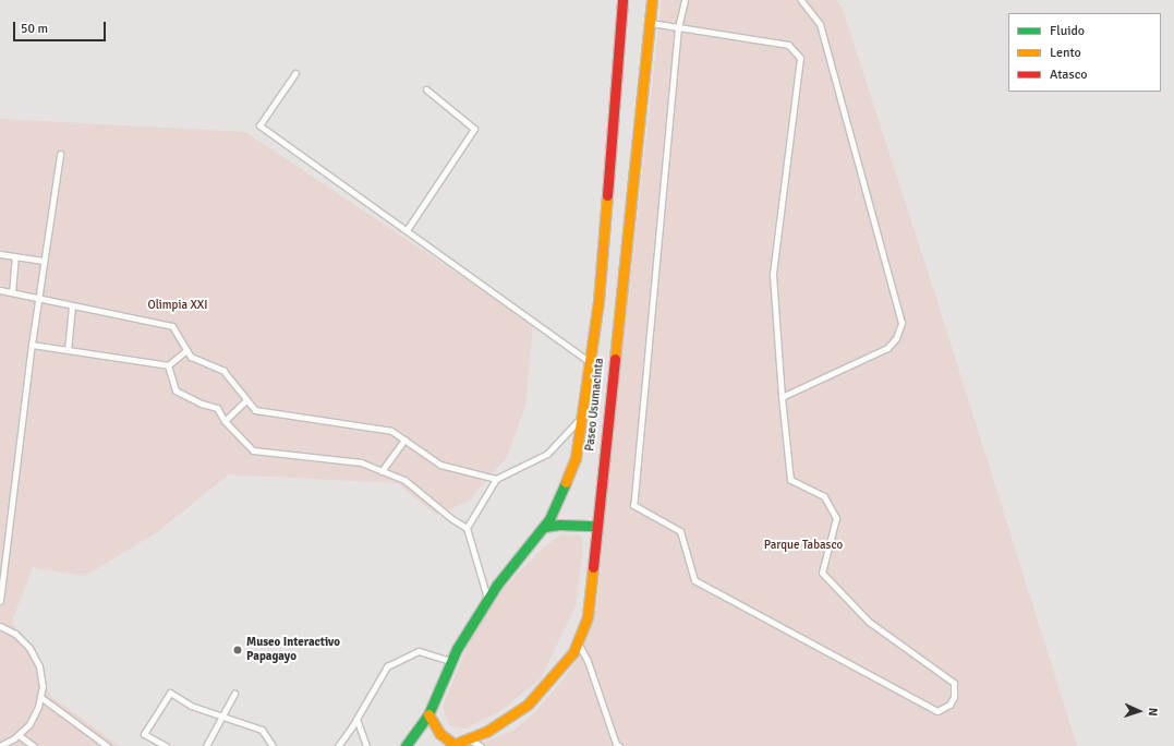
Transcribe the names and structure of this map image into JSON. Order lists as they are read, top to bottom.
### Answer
{
  "streets": {
    "main road": ["Paseo Usumacinta"]
  },
  "parks": ["Olimpia XXI", "Parque Tabasco"],
  "places": ["Museo Interactivo Papagayo"],
  "legend": ["Fluido", "Lento", "Atasco"],
  "scale_bar": "50 m",
  "north": "right"
}
